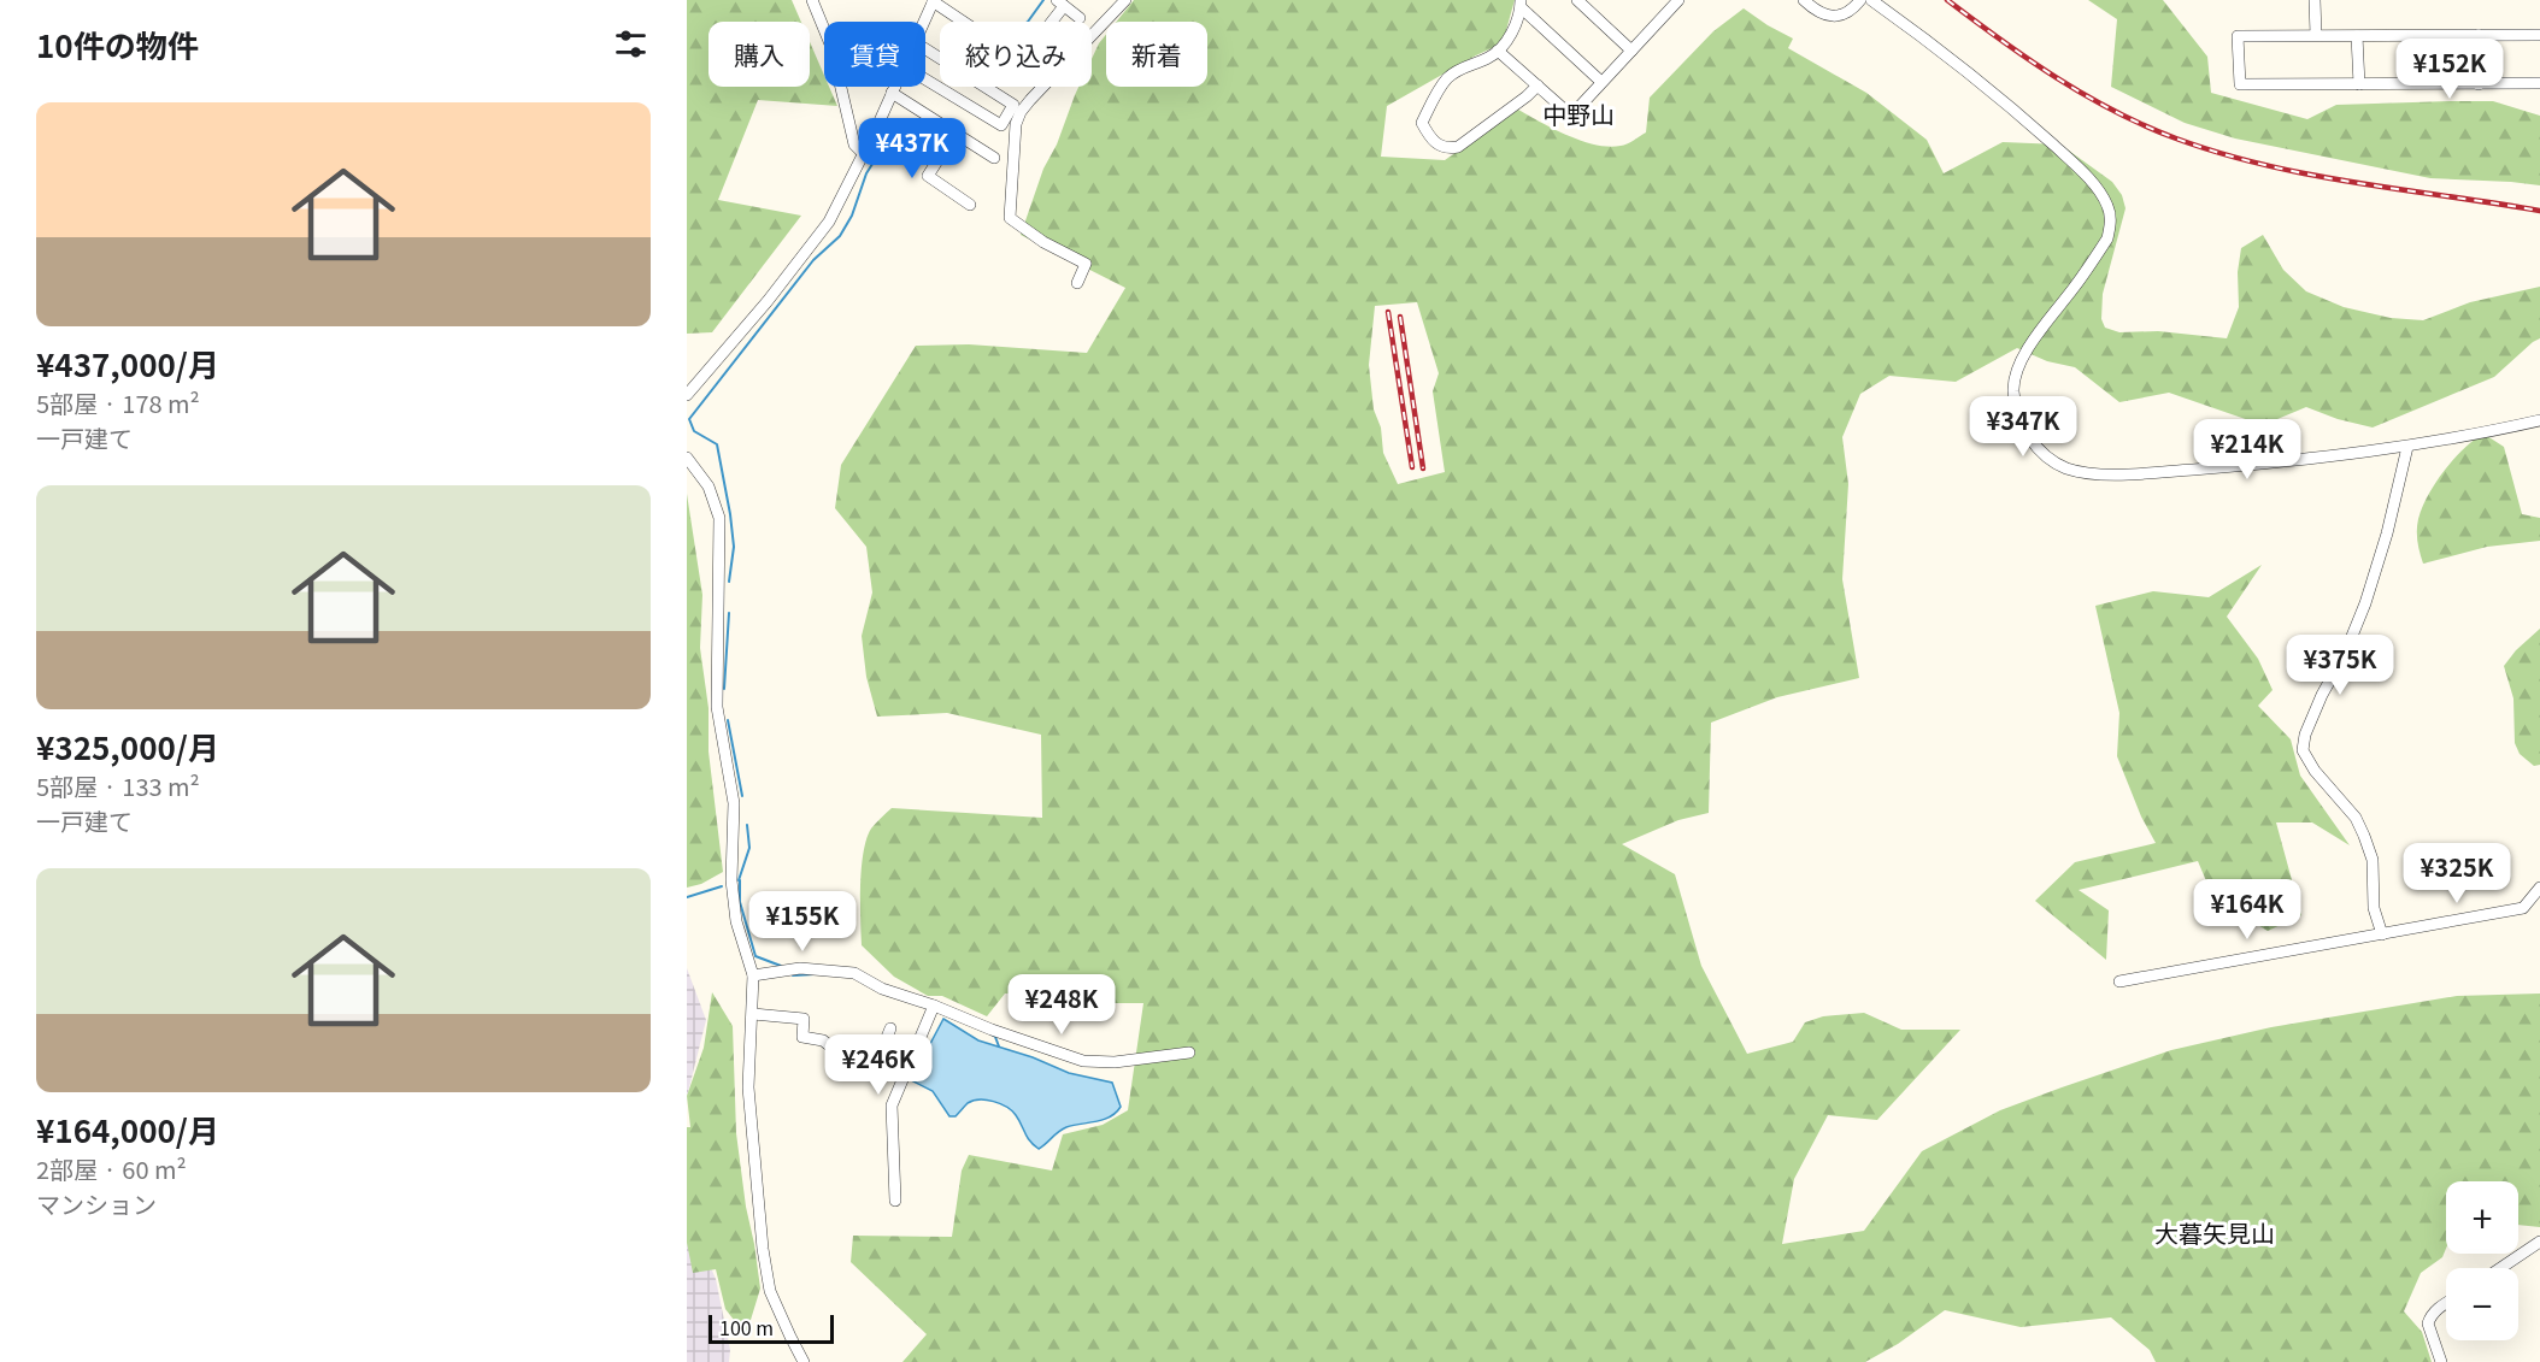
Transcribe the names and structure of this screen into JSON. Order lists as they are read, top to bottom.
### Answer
{
  "districts": ["中野山", "大暮矢見山"],
  "scale_bar": "100 m",
  "page": {
    "heading": "10件の物件",
    "chip": [
      "購入",
      "賃貸",
      "絞り込み",
      "新着"
    ],
    "price": [
      "¥152K",
      "¥437K",
      "¥347K",
      "¥214K",
      "¥375K",
      "¥325K",
      "¥164K",
      "¥155K",
      "¥248K",
      "¥246K"
    ],
    "list": [
      {
        "name": "¥437,000/月",
        "note": "5部屋 · 178 m² · 一戸建て"
      },
      {
        "name": "¥325,000/月",
        "note": "5部屋 · 133 m² · 一戸建て"
      },
      {
        "name": "¥164,000/月",
        "note": "2部屋 · 60 m² · マンション"
      }
    ],
    "map_buttons": ["+", "−"],
    "scale": "100 m"
  }
}
